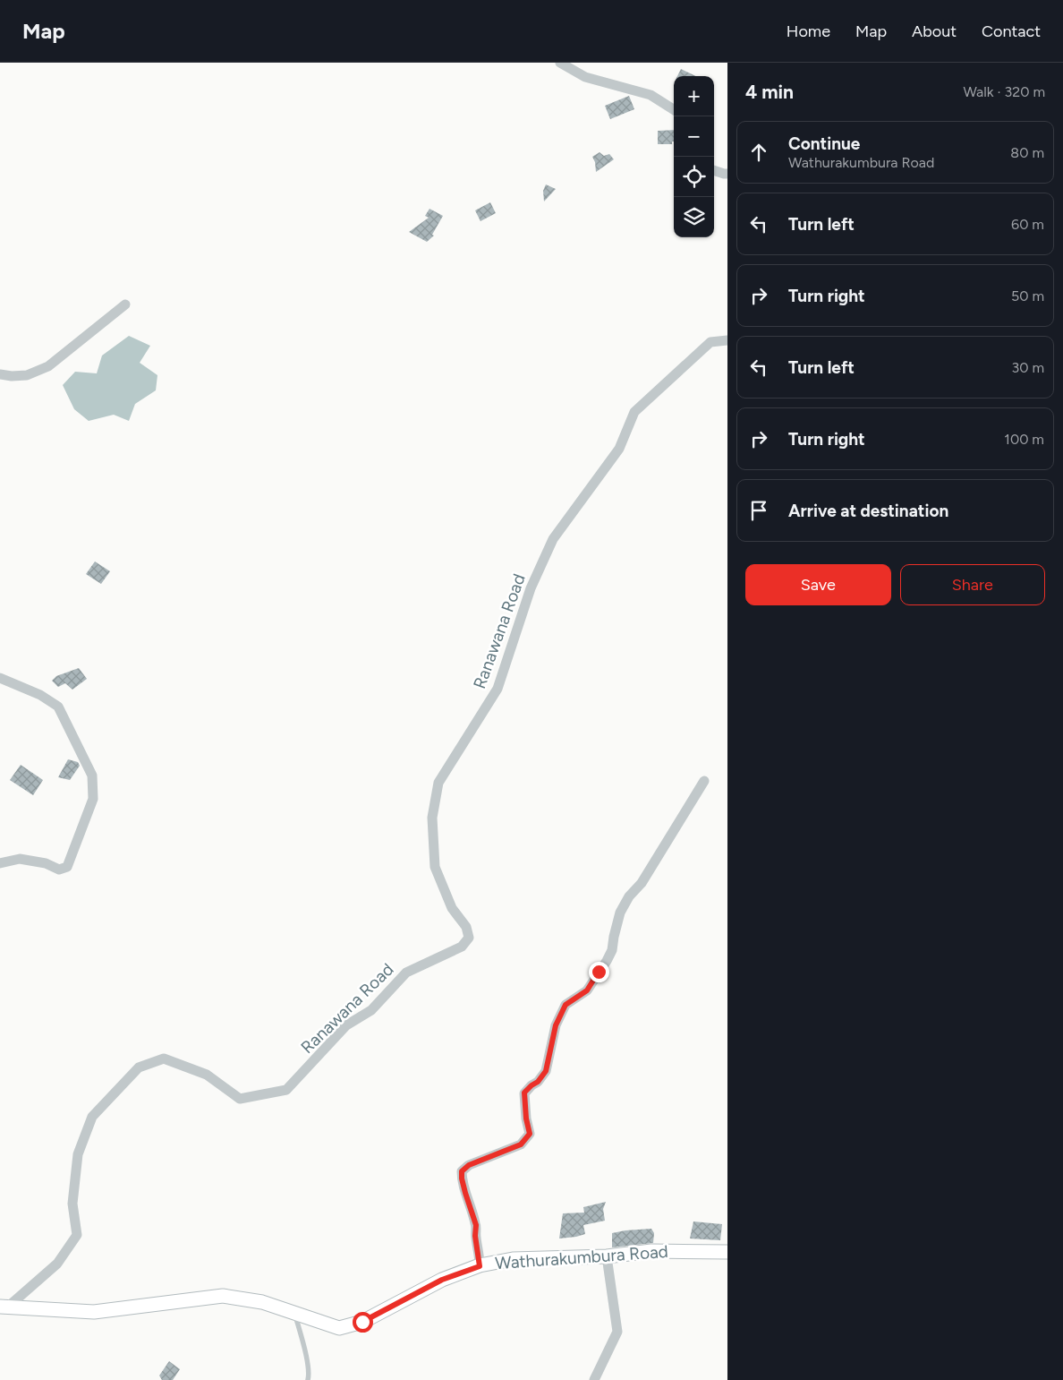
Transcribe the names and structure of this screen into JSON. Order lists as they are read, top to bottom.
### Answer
{
  "streets": {
    "main road": ["Wathurakumbura Road"],
    "street": ["Ranawana Road"]
  },
  "crossings": [
    ["Ranawana Road", "Wathurakumbura Road"]
  ],
  "page": {
    "header": "Map",
    "nav": [
      "Home",
      "Map",
      "About",
      "Contact"
    ],
    "heading": ["4 min", "Walk · 320 m"],
    "map_buttons": ["+", "−"],
    "list": [
      ["Continue", "Wathurakumbura Road", "80 m"],
      ["Turn left", "60 m"],
      ["Turn right", "50 m"],
      ["Turn left", "30 m"],
      ["Turn right", "100 m"],
      "Arrive at destination"
    ],
    "buttons": ["Save", "Share"]
  }
}
